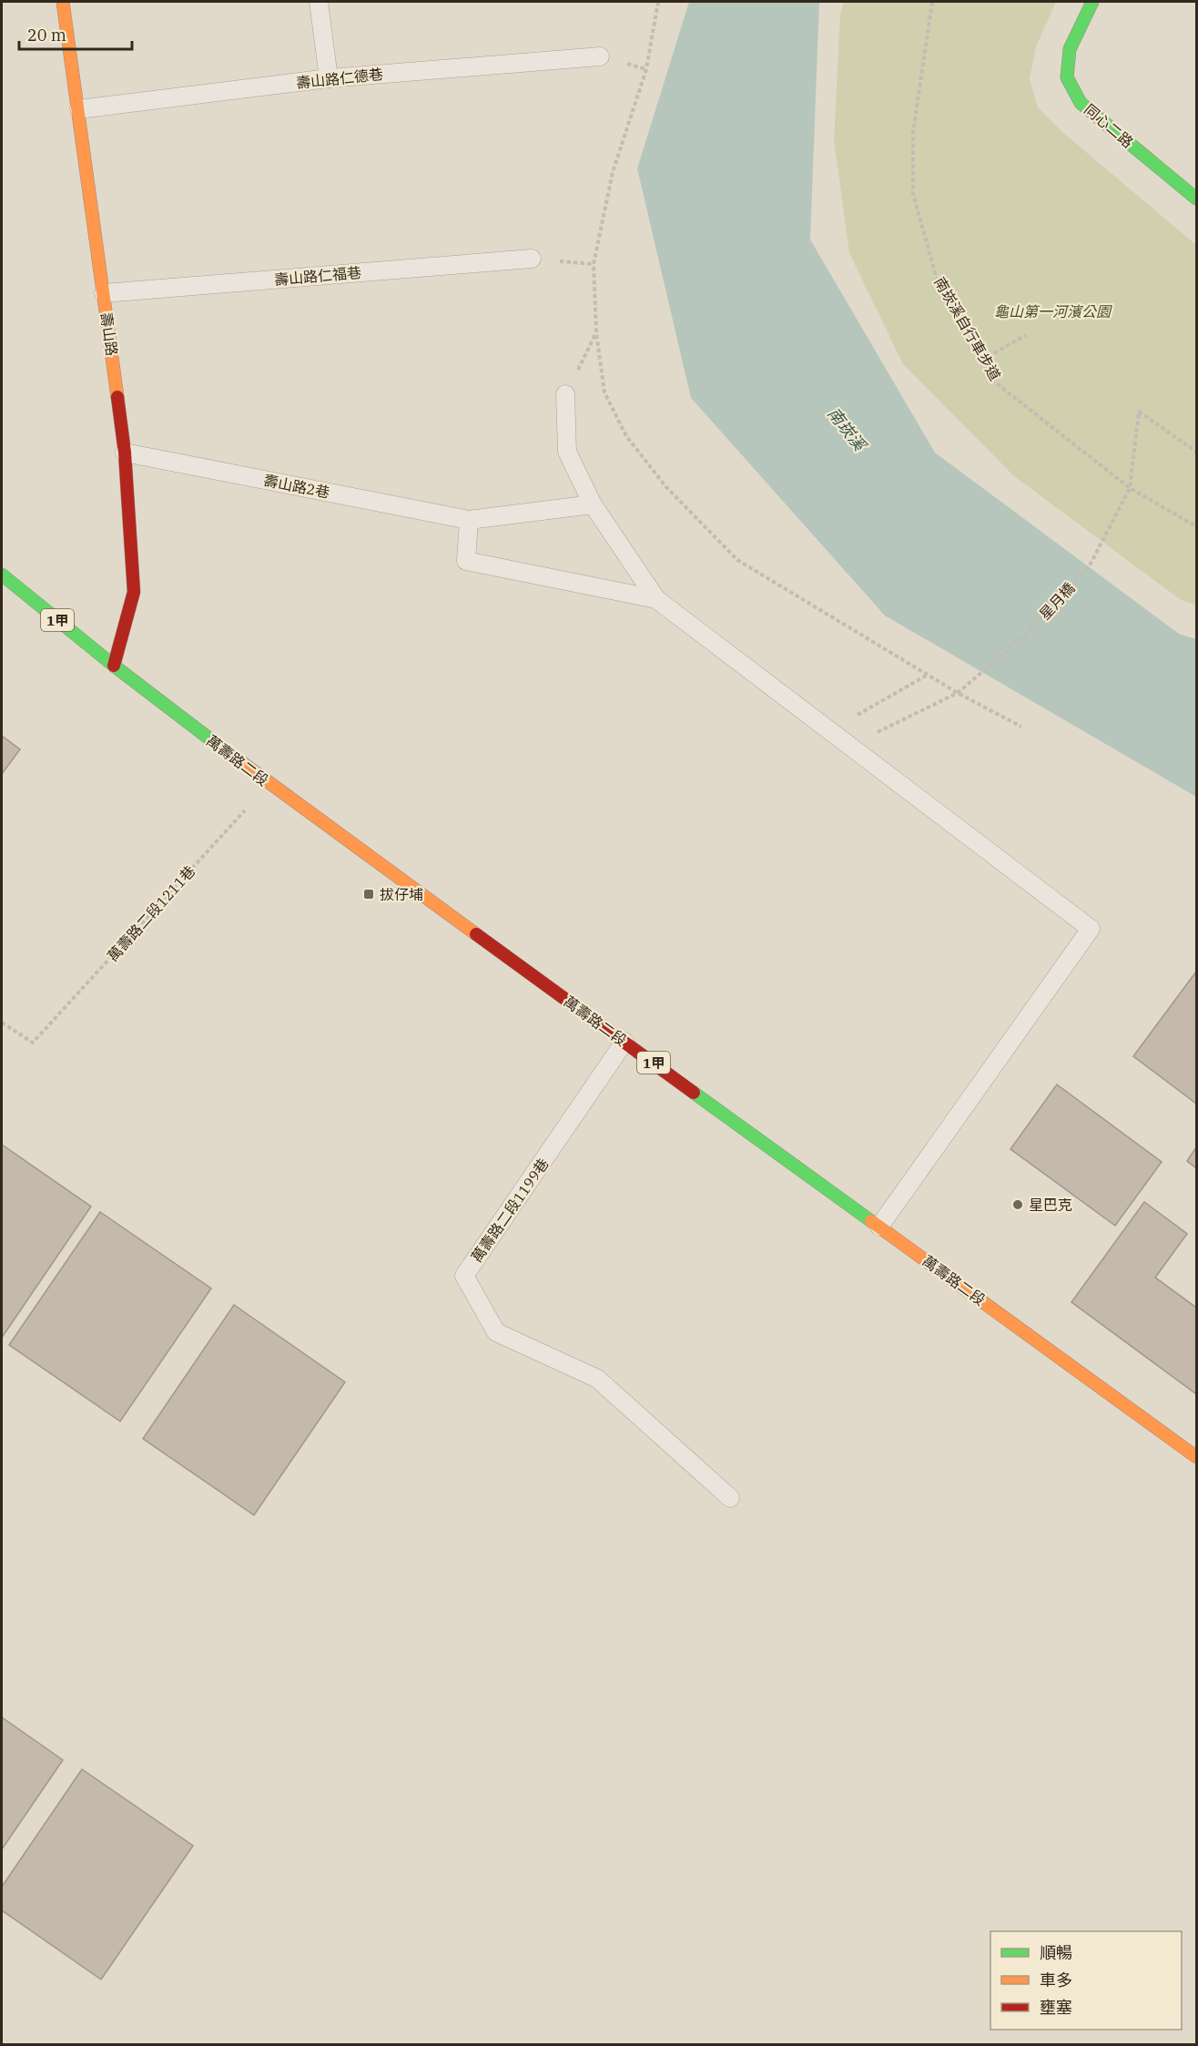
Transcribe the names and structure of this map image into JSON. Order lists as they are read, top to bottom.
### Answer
{
  "streets": {
    "main road": [
      "同心二路",
      "壽山路",
      "1甲",
      "萬壽路二段"
    ],
    "lane": [
      "壽山路仁德巷",
      "壽山路仁福巷",
      "壽山路2巷",
      "萬壽路二段1199巷"
    ],
    "path": ["南崁溪自行車步道", "星月橋", "萬壽路二段1211巷"]
  },
  "crossings": [
    ["壽山路仁德巷", "壽山路"],
    ["壽山路仁福巷", "壽山路"],
    ["南崁溪自行車步道", "星月橋"],
    ["壽山路", "壽山路2巷"],
    ["壽山路", "萬壽路二段"],
    ["萬壽路二段", "萬壽路二段1211巷"],
    ["萬壽路二段", "萬壽路二段1199巷"]
  ],
  "water": ["南崁溪"],
  "parks": ["龜山第一河濱公園"],
  "places": {
    "transit": ["拔仔埔"],
    "other": ["星巴克"]
  },
  "legend": ["順暢", "車多", "壅塞"],
  "scale_bar": "20 m"
}
